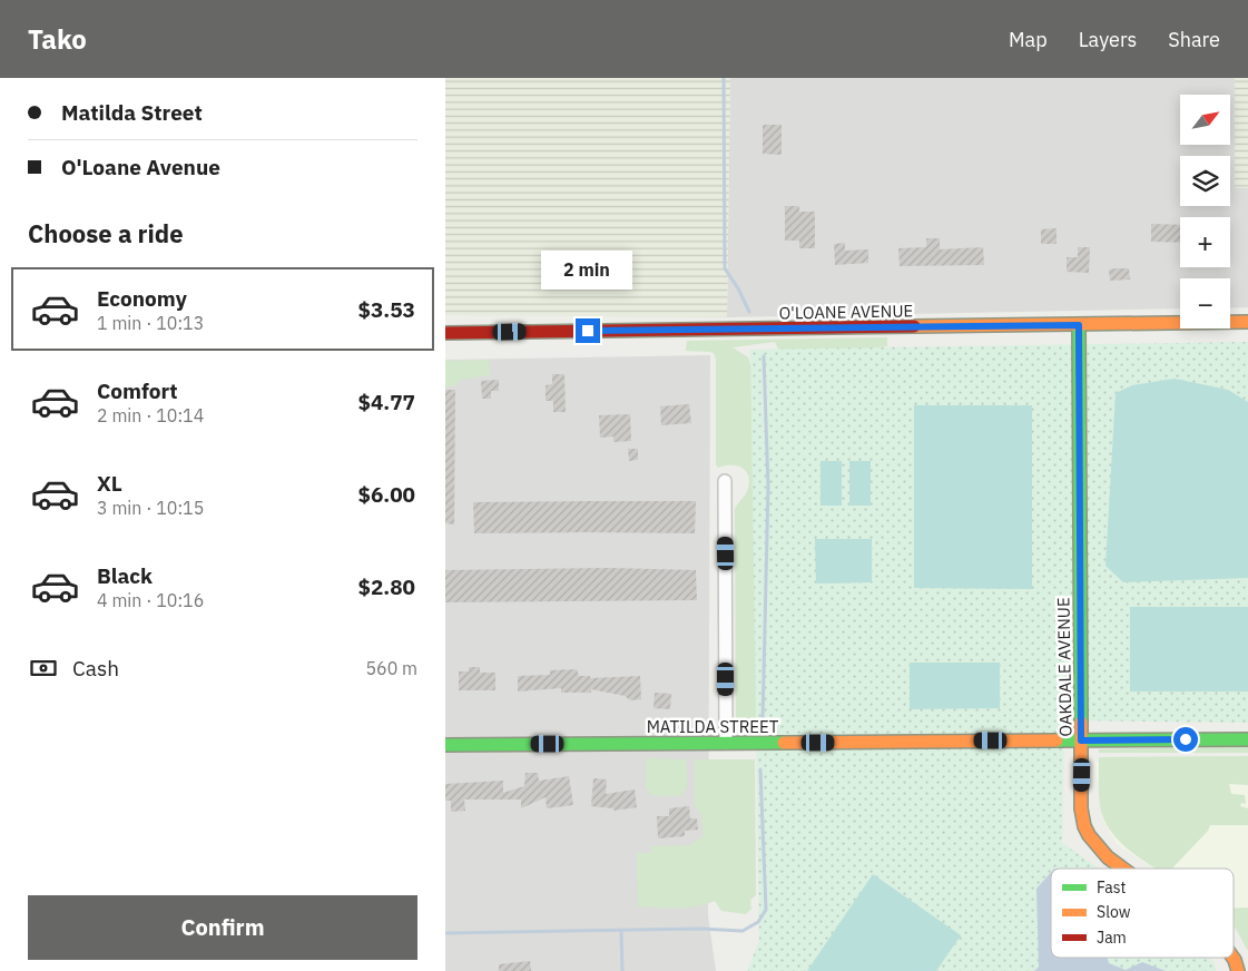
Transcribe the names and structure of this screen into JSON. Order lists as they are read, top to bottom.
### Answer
{
  "streets": {
    "street": ["O'LOANE AVENUE", "OAKDALE AVENUE", "MATILDA STREET"]
  },
  "crossings": [
    ["O'LOANE AVENUE", "OAKDALE AVENUE"],
    ["OAKDALE AVENUE", "MATILDA STREET"]
  ],
  "legend": ["Fast", "Slow", "Jam"],
  "north": "top right",
  "page": {
    "header": "Tako",
    "nav": ["Map", "Layers", "Share"],
    "banner": ["Matilda Street", "O'Loane Avenue"],
    "map_buttons": ["+", "−"],
    "heading": "Choose a ride",
    "bubble": "2 min",
    "list": [
      {
        "name": "Economy",
        "note": "1 min · 10:13",
        "value": "$3.53"
      },
      {
        "name": "Comfort",
        "note": "2 min · 10:14",
        "value": "$4.77"
      },
      {
        "name": "XL",
        "note": "3 min · 10:15",
        "value": "$6.00"
      },
      {
        "name": "Black",
        "note": "4 min · 10:16",
        "value": "$2.80"
      }
    ],
    "pay": ["Cash", "560 m"],
    "buttons": "Confirm"
  }
}
